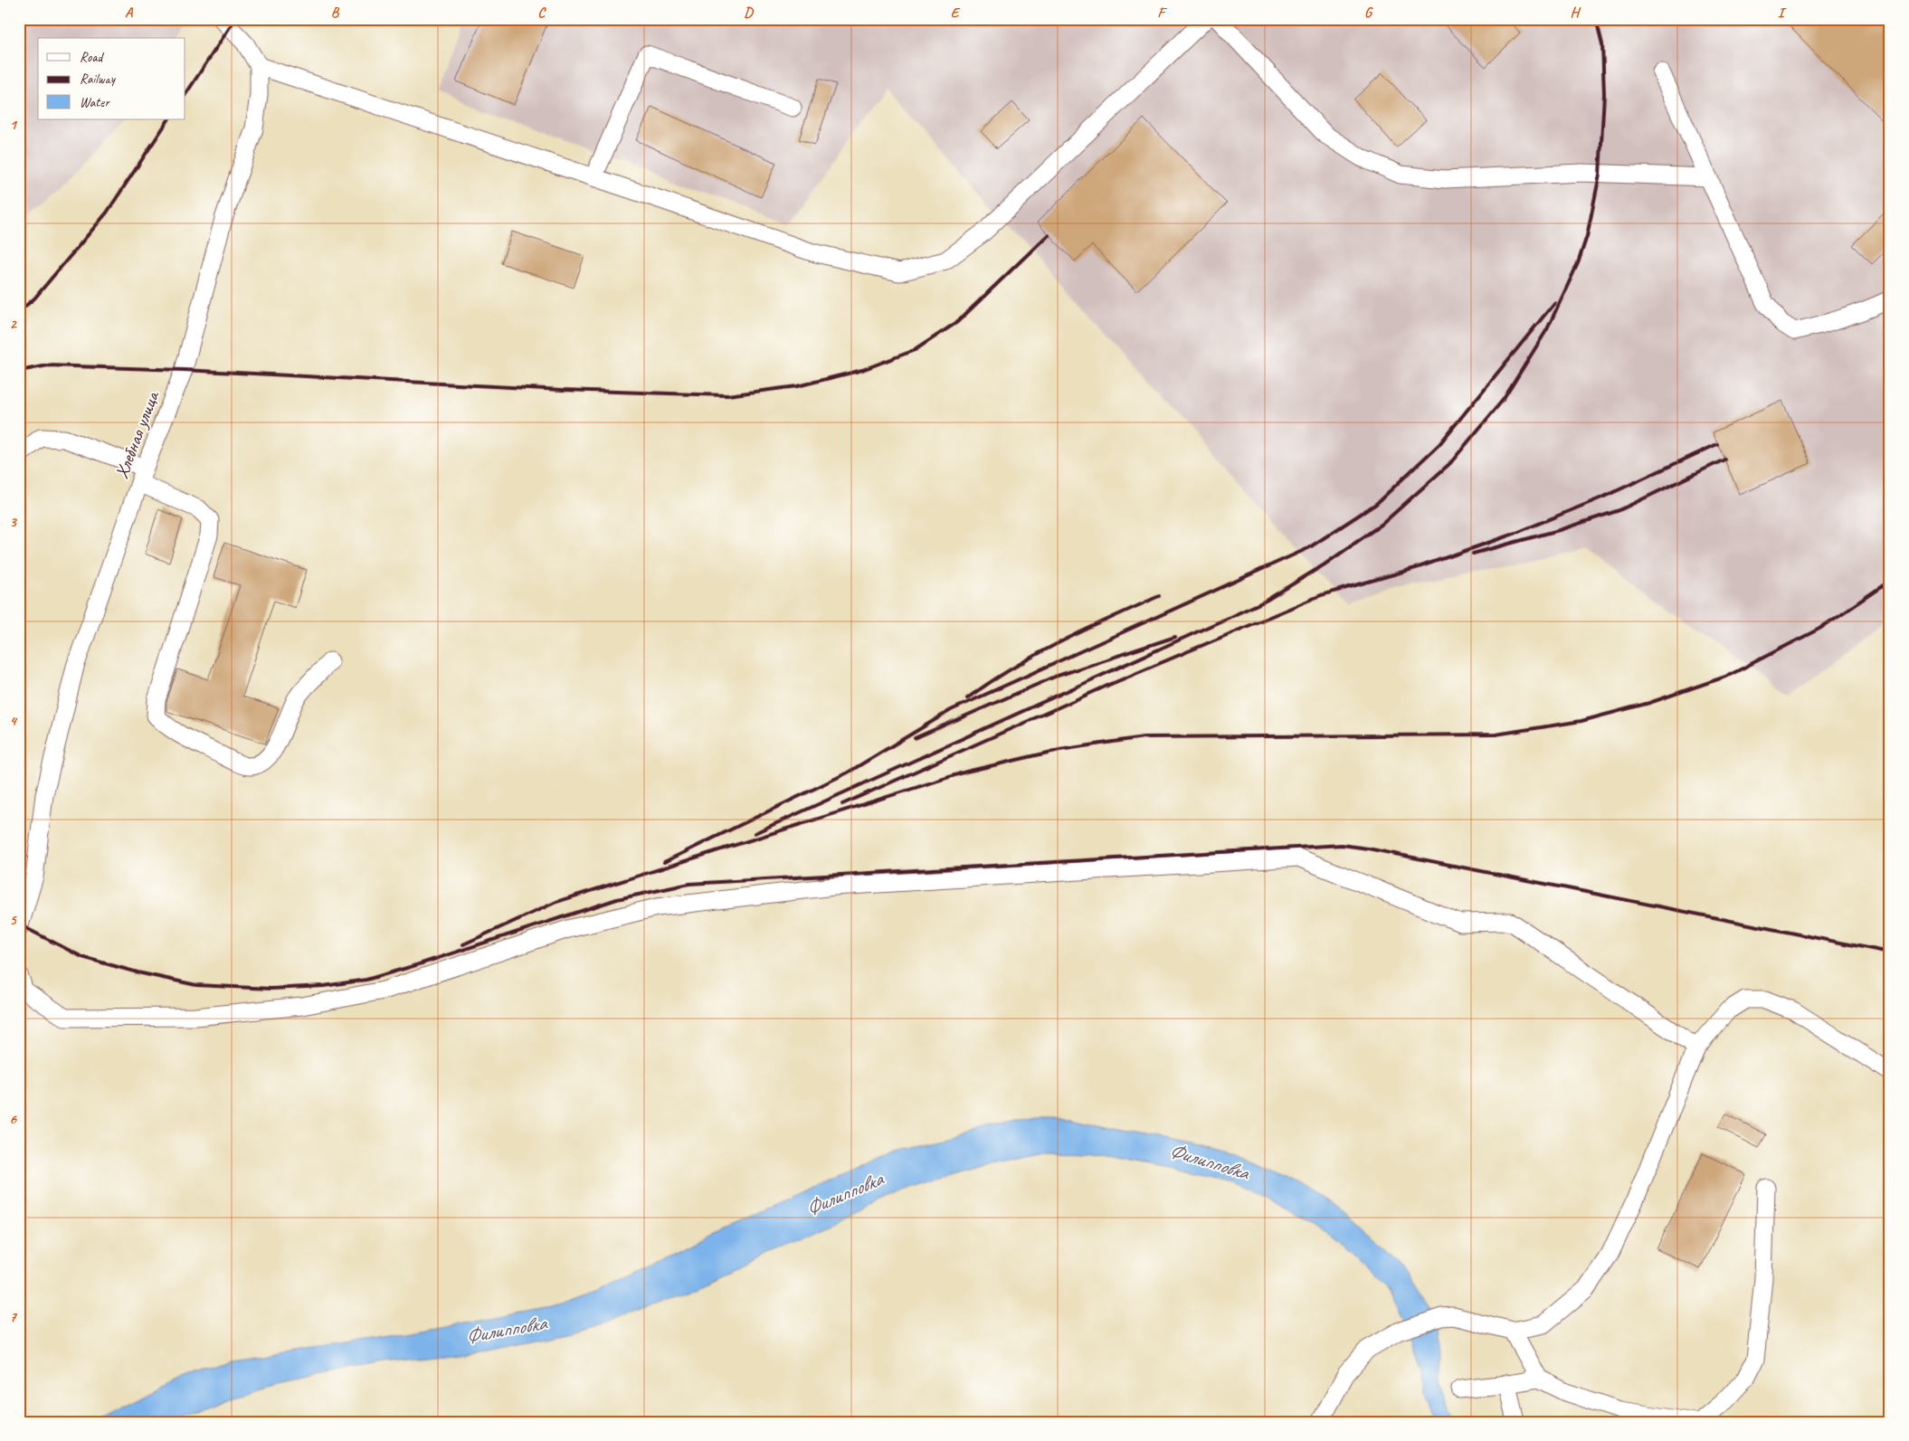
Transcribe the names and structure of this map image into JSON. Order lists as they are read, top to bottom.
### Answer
{
  "streets": {
    "street": ["Хлебная улица"]
  },
  "water": ["Филипповка"],
  "legend": ["Road", "Railway", "Water"],
  "grid": {
    "columns": [
      "A",
      "B",
      "C",
      "D",
      "E",
      "F",
      "G",
      "H",
      "I"
    ],
    "rows": [
      "1",
      "2",
      "3",
      "4",
      "5",
      "6",
      "7"
    ]
  }
}
